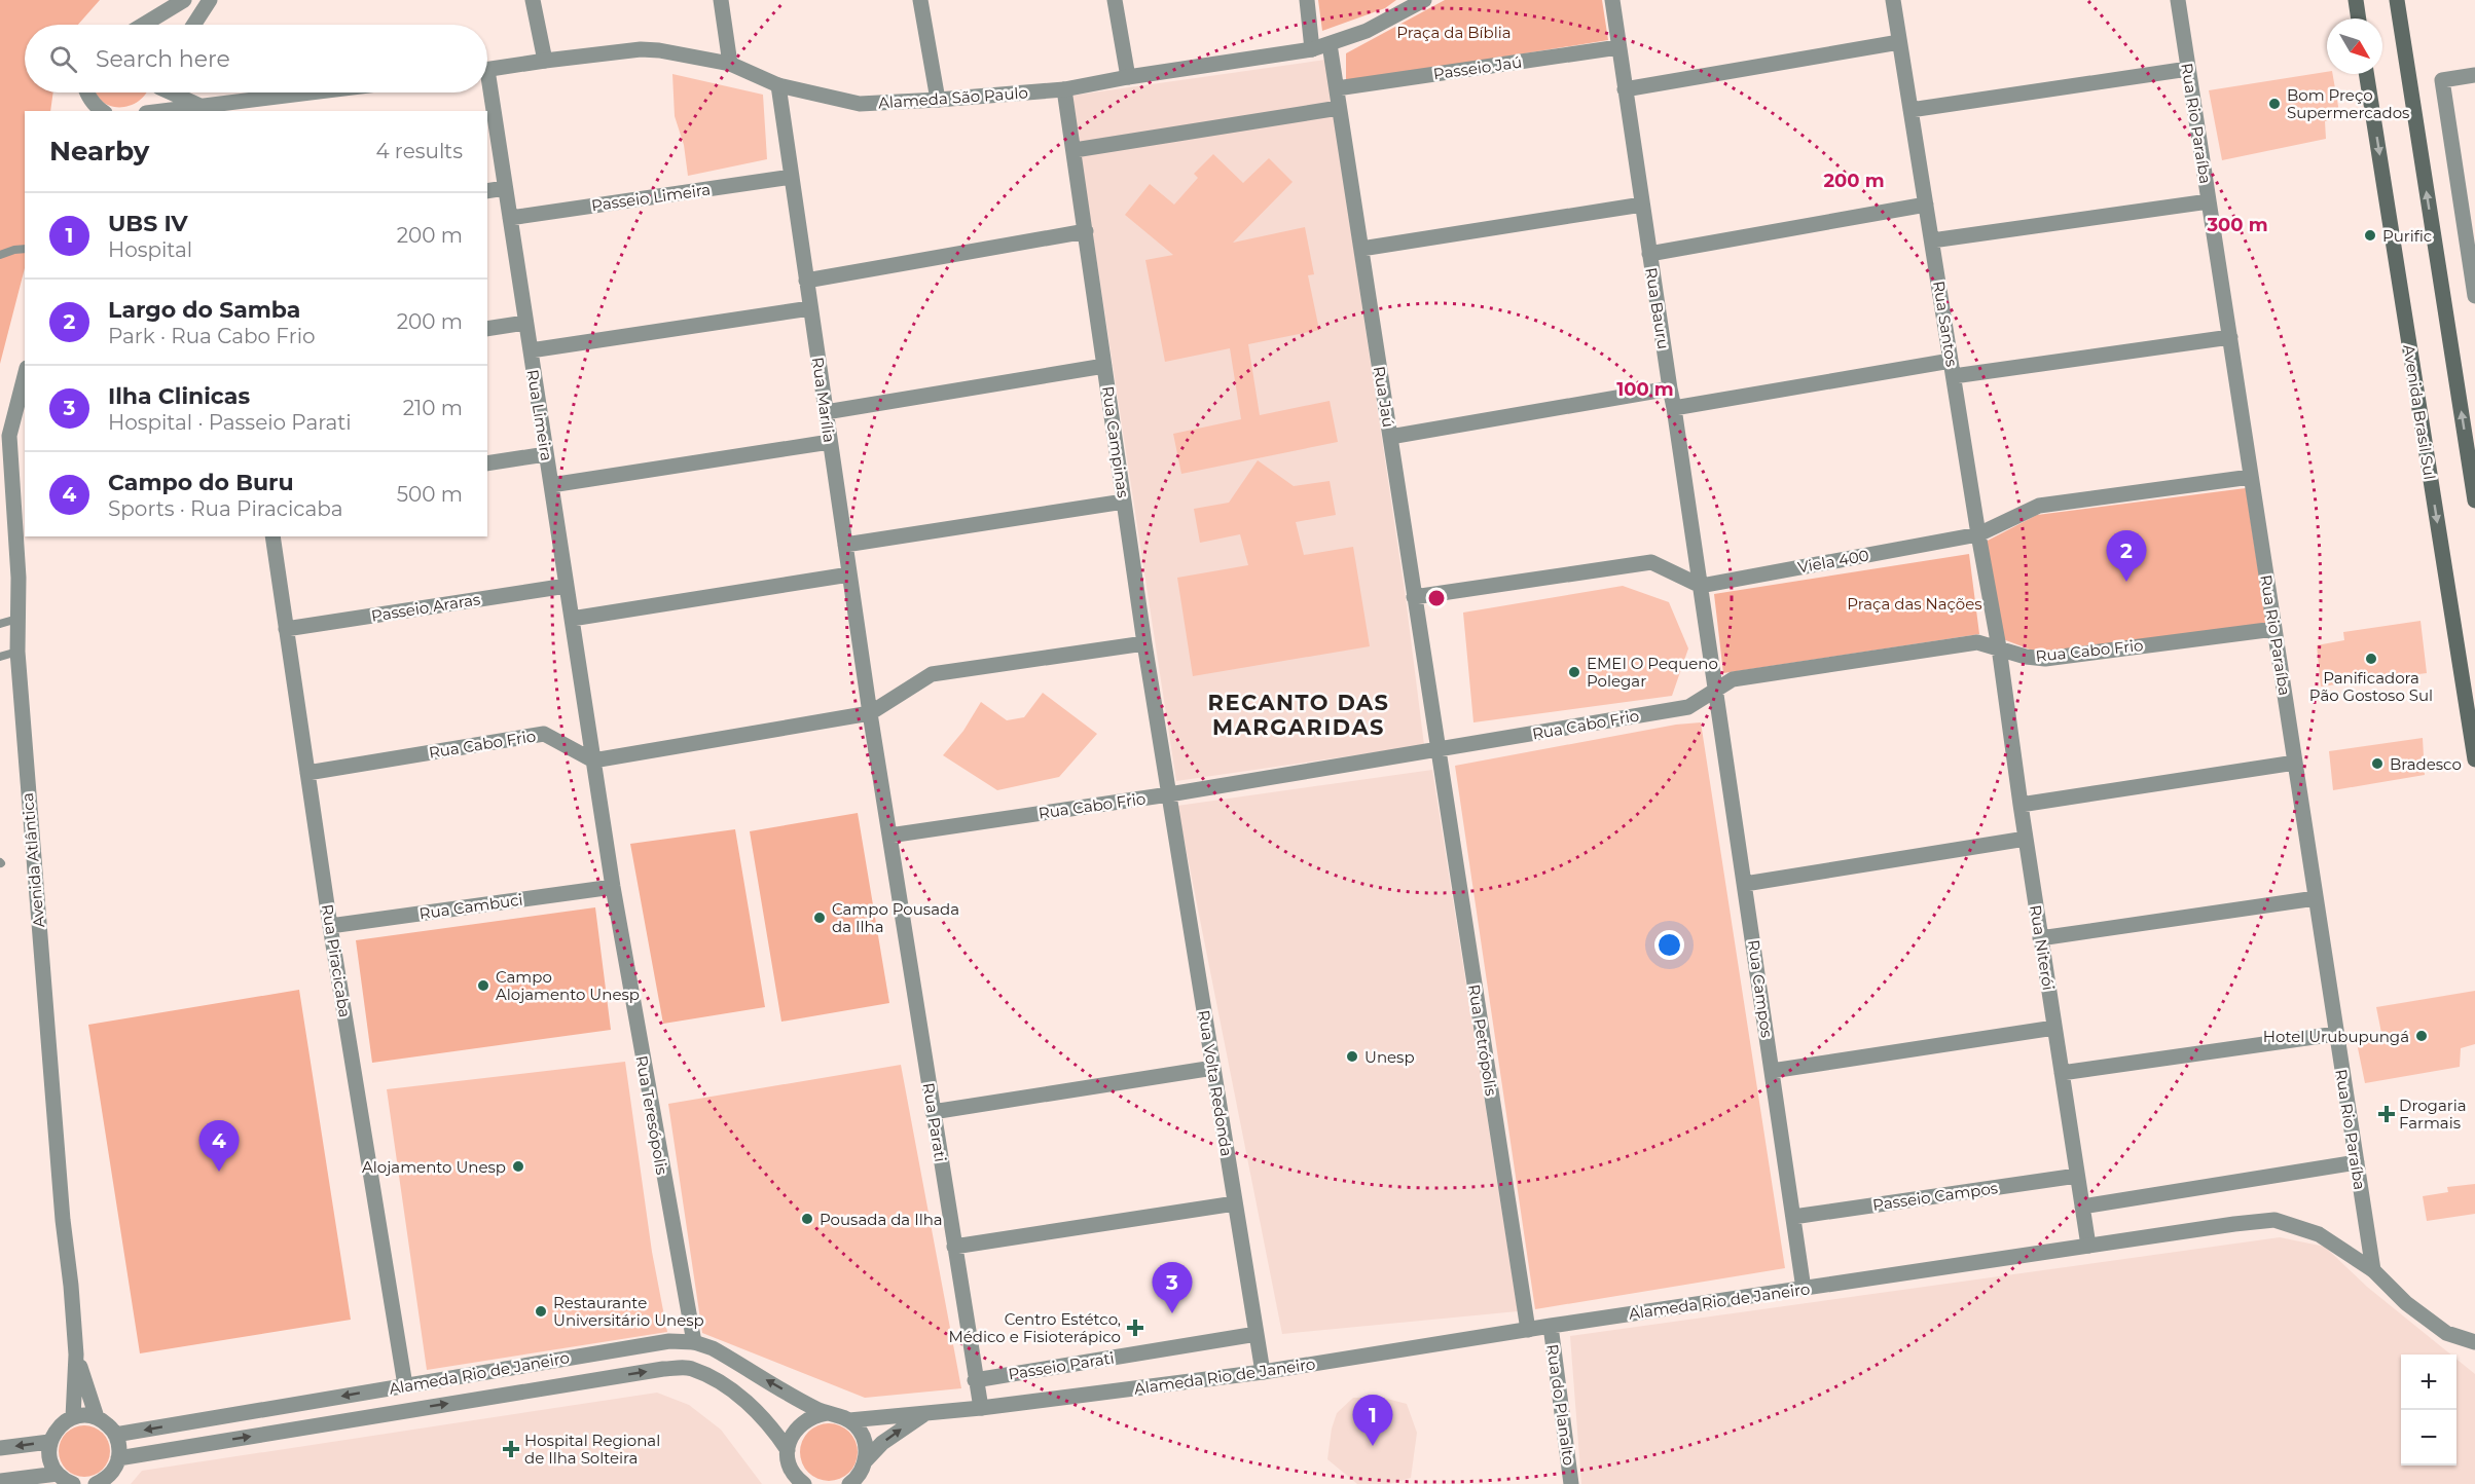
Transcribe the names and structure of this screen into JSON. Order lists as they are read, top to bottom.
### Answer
{
  "streets": {
    "main road": ["Avenida Brasil Sul"],
    "street": [
      "Passeio Jaú",
      "Alameda São Paulo",
      "Rua Rio Paraíba",
      "Passeio Limeira",
      "Rua Bauru",
      "Rua Santos",
      "Rua Jaú",
      "Rua Marília",
      "Rua Limeira",
      "Rua Campinas",
      "Viela 400",
      "Passeio Araras",
      "Rua Cabo Frio",
      "Avenida Atlântica",
      "Rua Cambuci",
      "Rua Niterói",
      "Rua Piracicaba",
      "Rua Campos",
      "Rua Petrópolis",
      "Rua Volta Redonda",
      "Rua Teresópolis",
      "Rua Parati",
      "Passeio Campos",
      "Alameda Rio de Janeiro",
      "Passeio Parati",
      "Rua do Planalto"
    ]
  },
  "crossings": [
    ["Passeio Jaú", "Rua Bauru"],
    ["Passeio Jaú", "Rua Jaú"],
    ["Alameda São Paulo", "Rua Jaú"],
    ["Alameda São Paulo", "Rua Marília"],
    ["Alameda São Paulo", "Rua Campinas"],
    ["Rua Rio Paraíba", "Viela 400"],
    ["Rua Rio Paraíba", "Rua Cabo Frio"],
    ["Rua Rio Paraíba", "Alameda Rio de Janeiro"],
    ["Passeio Limeira", "Rua Marília"],
    ["Passeio Limeira", "Rua Limeira"],
    ["Rua Bauru", "Viela 400"],
    ["Rua Bauru", "Rua Cabo Frio"],
    ["Rua Bauru", "Rua Campos"],
    ["Rua Santos", "Viela 400"],
    ["Rua Santos", "Rua Cabo Frio"],
    ["Rua Santos", "Rua Niterói"],
    ["Rua Jaú", "Rua Cabo Frio"],
    ["Rua Jaú", "Rua Petrópolis"],
    ["Rua Marília", "Rua Parati"],
    ["Rua Limeira", "Passeio Araras"],
    ["Rua Limeira", "Rua Cabo Frio"],
    ["Rua Limeira", "Rua Teresópolis"],
    ["Rua Campinas", "Rua Cabo Frio"],
    ["Rua Campinas", "Rua Volta Redonda"],
    ["Passeio Araras", "Rua Piracicaba"],
    ["Rua Cabo Frio", "Rua Niterói"],
    ["Rua Cabo Frio", "Rua Piracicaba"],
    ["Rua Cabo Frio", "Rua Campos"],
    ["Rua Cabo Frio", "Rua Petrópolis"],
    ["Rua Cabo Frio", "Rua Volta Redonda"],
    ["Rua Cabo Frio", "Rua Teresópolis"],
    ["Rua Cabo Frio", "Rua Parati"],
    ["Rua Cambuci", "Rua Piracicaba"],
    ["Rua Cambuci", "Rua Teresópolis"],
    ["Rua Niterói", "Passeio Campos"],
    ["Rua Niterói", "Alameda Rio de Janeiro"],
    ["Rua Piracicaba", "Alameda Rio de Janeiro"],
    ["Rua Campos", "Passeio Campos"],
    ["Rua Campos", "Alameda Rio de Janeiro"],
    ["Rua Petrópolis", "Alameda Rio de Janeiro"],
    ["Rua Volta Redonda", "Alameda Rio de Janeiro"],
    ["Rua Volta Redonda", "Passeio Parati"],
    ["Rua Teresópolis", "Alameda Rio de Janeiro"],
    ["Rua Parati", "Alameda Rio de Janeiro"],
    ["Rua Parati", "Passeio Parati"],
    ["Alameda Rio de Janeiro", "Rua do Planalto"]
  ],
  "districts": ["RECANTO DAS MARGARIDAS"],
  "parks": ["Praça da Bíblia", "Praça das Nações"],
  "places": {
    "other": [
      "Bom Preço Supermercados",
      "Purific",
      "Panificadora Pão Gostoso Sul",
      "EMEI O Pequeno Polegar",
      "Bradesco",
      "Campo Pousada da Ilha",
      "Campo Alojamento Unesp",
      "Hotel Urubupungá",
      "Unesp",
      "Alojamento Unesp",
      "Pousada da Ilha",
      "Restaurante Universitário Unesp"
    ],
    "health": ["Drogaria Farmais", "Centro Estétco, Médico e Fisioterápico", "Hospital Regional de Ilha Solteira"]
  },
  "north": "bottom right",
  "page": {
    "search": "Search here",
    "heading": ["Nearby", "4 results"],
    "list": [
      {
        "mark": "1",
        "name": "UBS IV",
        "note": "Hospital",
        "value": "200 m"
      },
      {
        "mark": "2",
        "name": "Largo do Samba",
        "note": "Park · Rua Cabo Frio",
        "value": "200 m"
      },
      {
        "mark": "3",
        "name": "Ilha Clinicas",
        "note": "Hospital · Passeio Parati",
        "value": "210 m"
      },
      {
        "mark": "4",
        "name": "Campo do Buru",
        "note": "Sports · Rua Piracicaba",
        "value": "500 m"
      }
    ],
    "pins": [
      "2",
      "4",
      "3",
      "1"
    ],
    "map_buttons": ["+", "−"]
  },
  "rings": ["200 m", "300 m", "100 m"]
}
